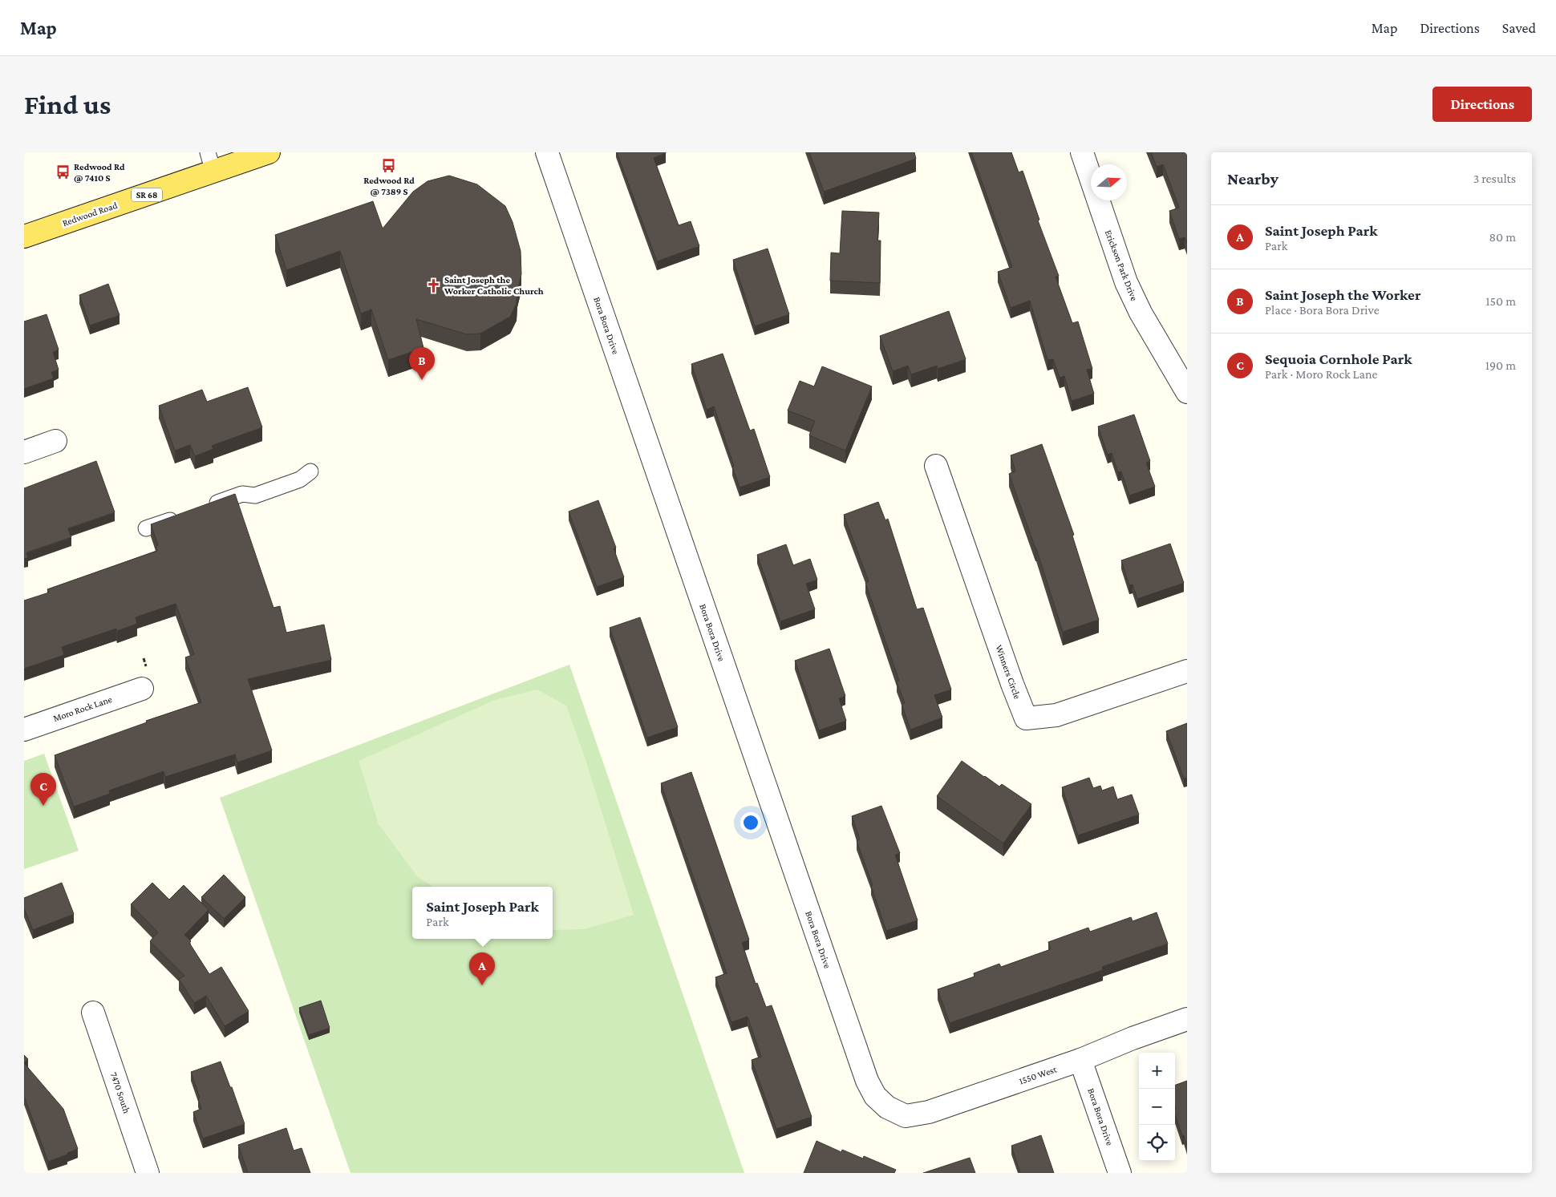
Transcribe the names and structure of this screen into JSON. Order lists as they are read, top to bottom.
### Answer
{
  "streets": {
    "main road": ["SR 68", "Redwood Road"],
    "street": [
      "Erickson Park Drive",
      "Bora Bora Drive",
      "Winners Circle",
      "Moro Rock Lane",
      "1550 West",
      "7470 South"
    ]
  },
  "crossings": [
    ["Bora Bora Drive", "1550 West"]
  ],
  "places": {
    "bus stop": ["Redwood Rd @ 7389 S", "Redwood Rd @ 7410 S"],
    "church": ["Saint Joseph the Worker Catholic Church"]
  },
  "north": "right",
  "page": {
    "header": "Map",
    "nav": ["Map", "Directions", "Saved"],
    "buttons": "Directions",
    "title": "Find us",
    "heading": ["Nearby", "3 results"],
    "list": [
      {
        "mark": "A",
        "name": "Saint Joseph Park",
        "note": "Park",
        "value": "80 m"
      },
      {
        "mark": "B",
        "name": "Saint Joseph the Worker",
        "note": "Place · Bora Bora Drive",
        "value": "150 m"
      },
      {
        "mark": "C",
        "name": "Sequoia Cornhole Park",
        "note": "Park · Moro Rock Lane",
        "value": "190 m"
      }
    ],
    "pins": ["B", "C", "A"],
    "popup": ["Saint Joseph Park", "Park"],
    "map_buttons": ["+", "−"]
  }
}
